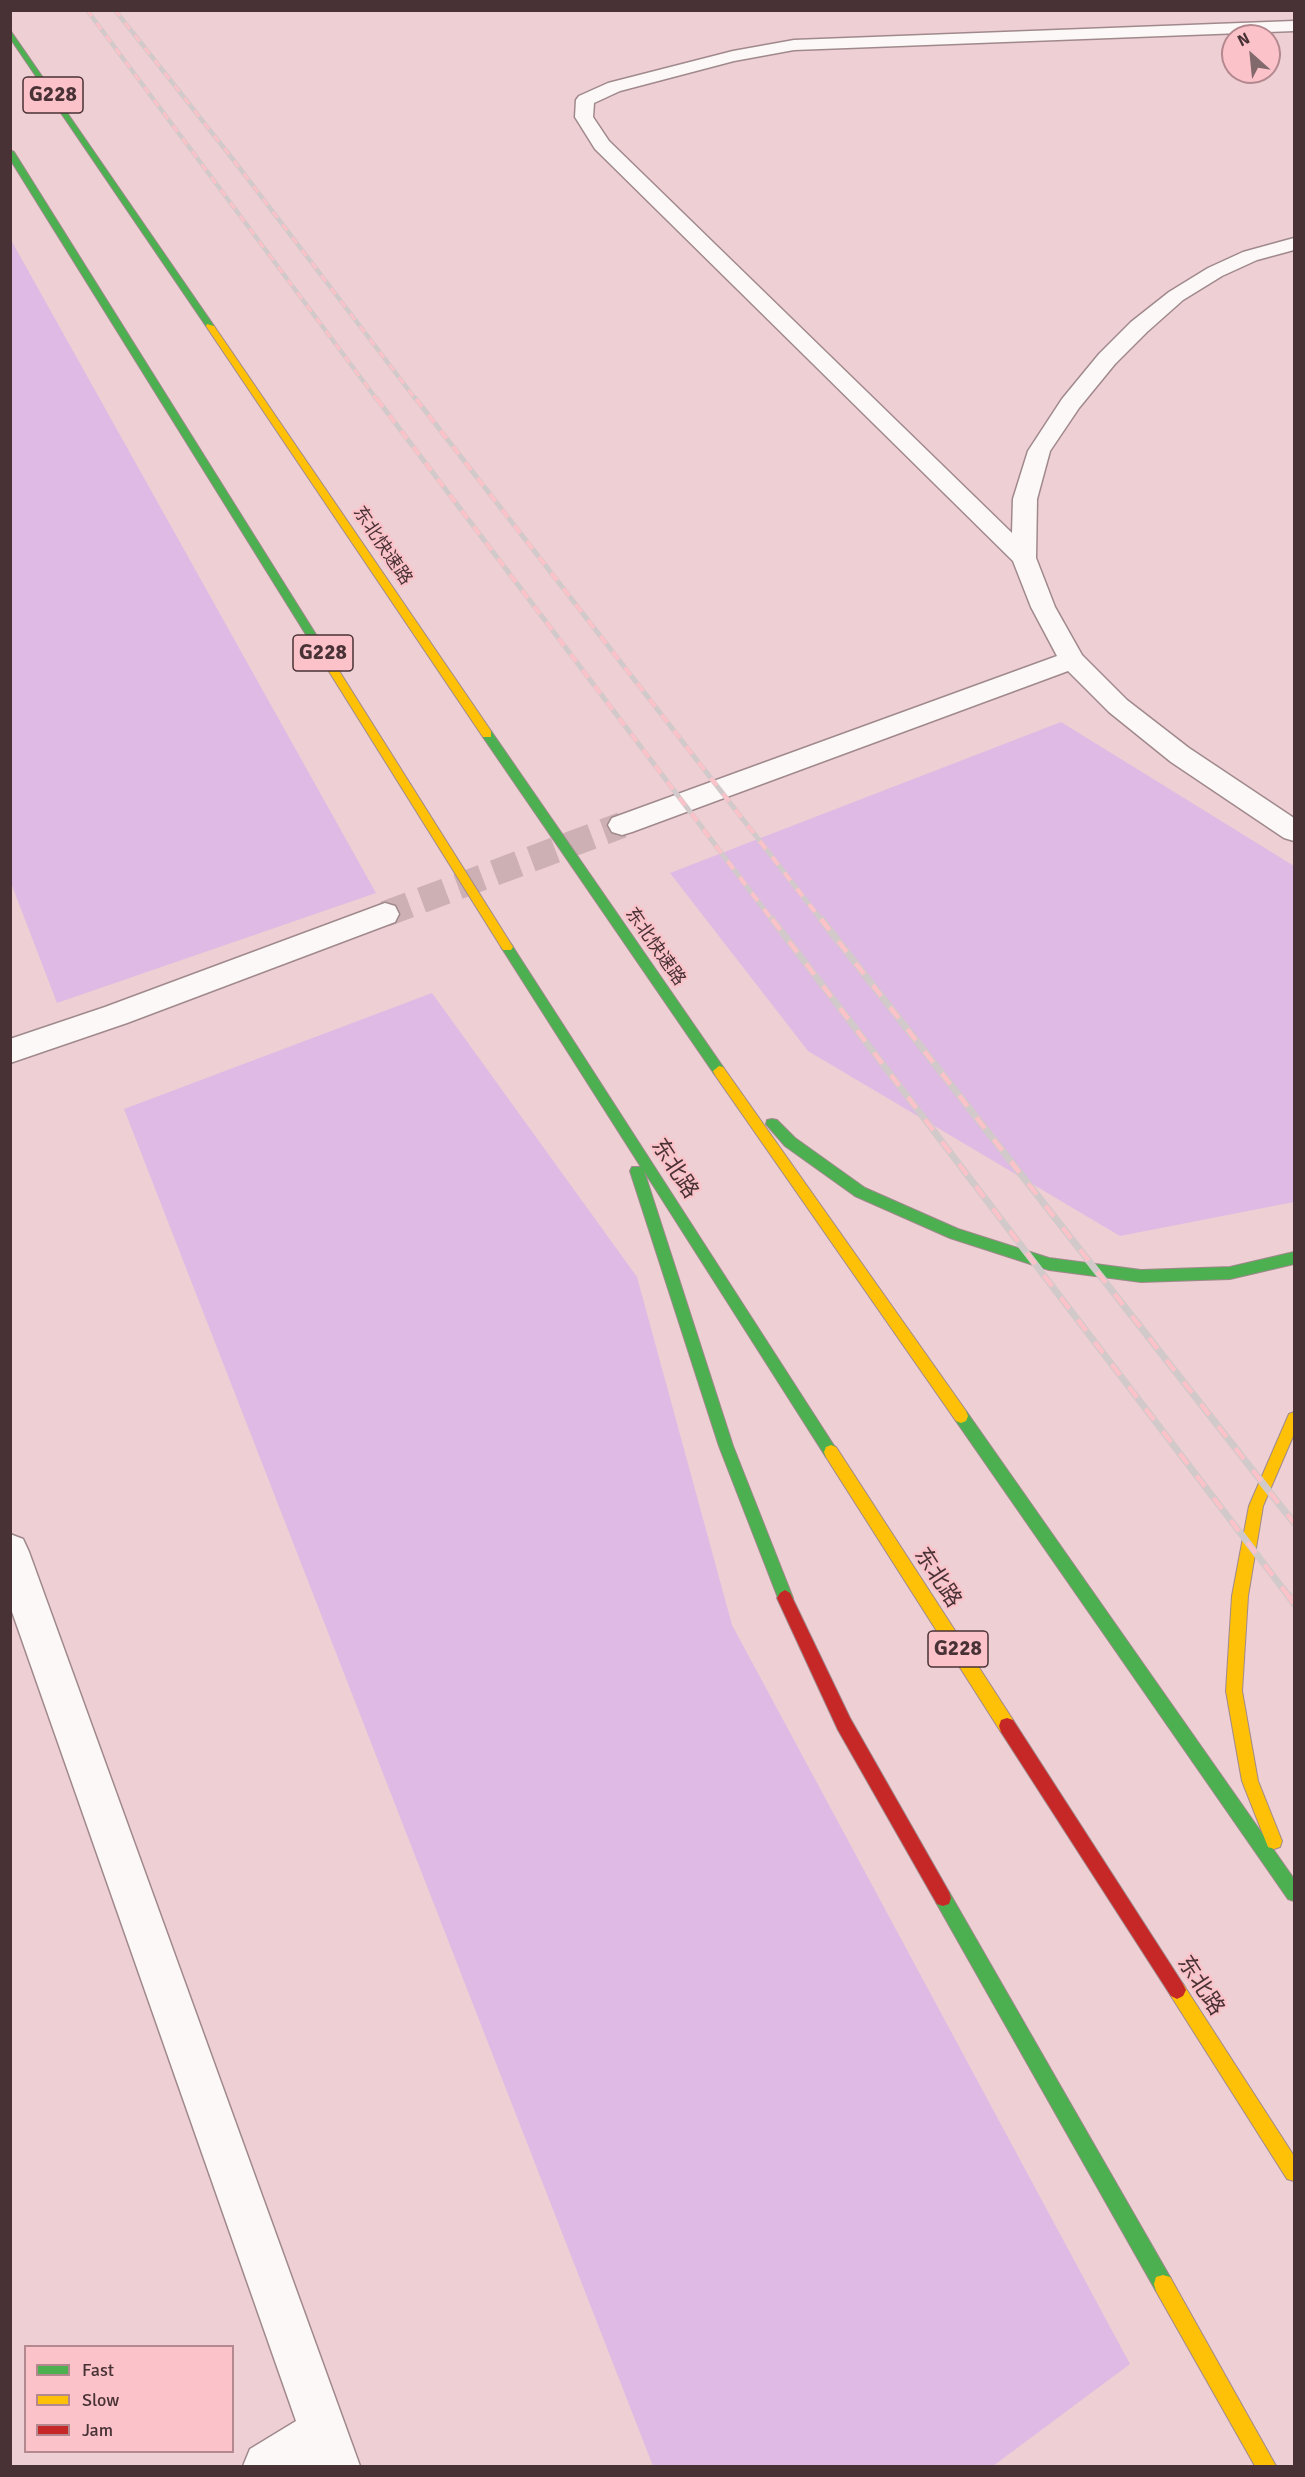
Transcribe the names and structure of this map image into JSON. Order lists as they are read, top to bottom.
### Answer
{
  "streets": {
    "highway": ["G228", "东北快速路", "东北路"]
  },
  "crossings": [
    ["G228", "东北快速路"],
    ["G228", "东北路"]
  ],
  "legend": ["Fast", "Slow", "Jam"],
  "north": "top left"
}
